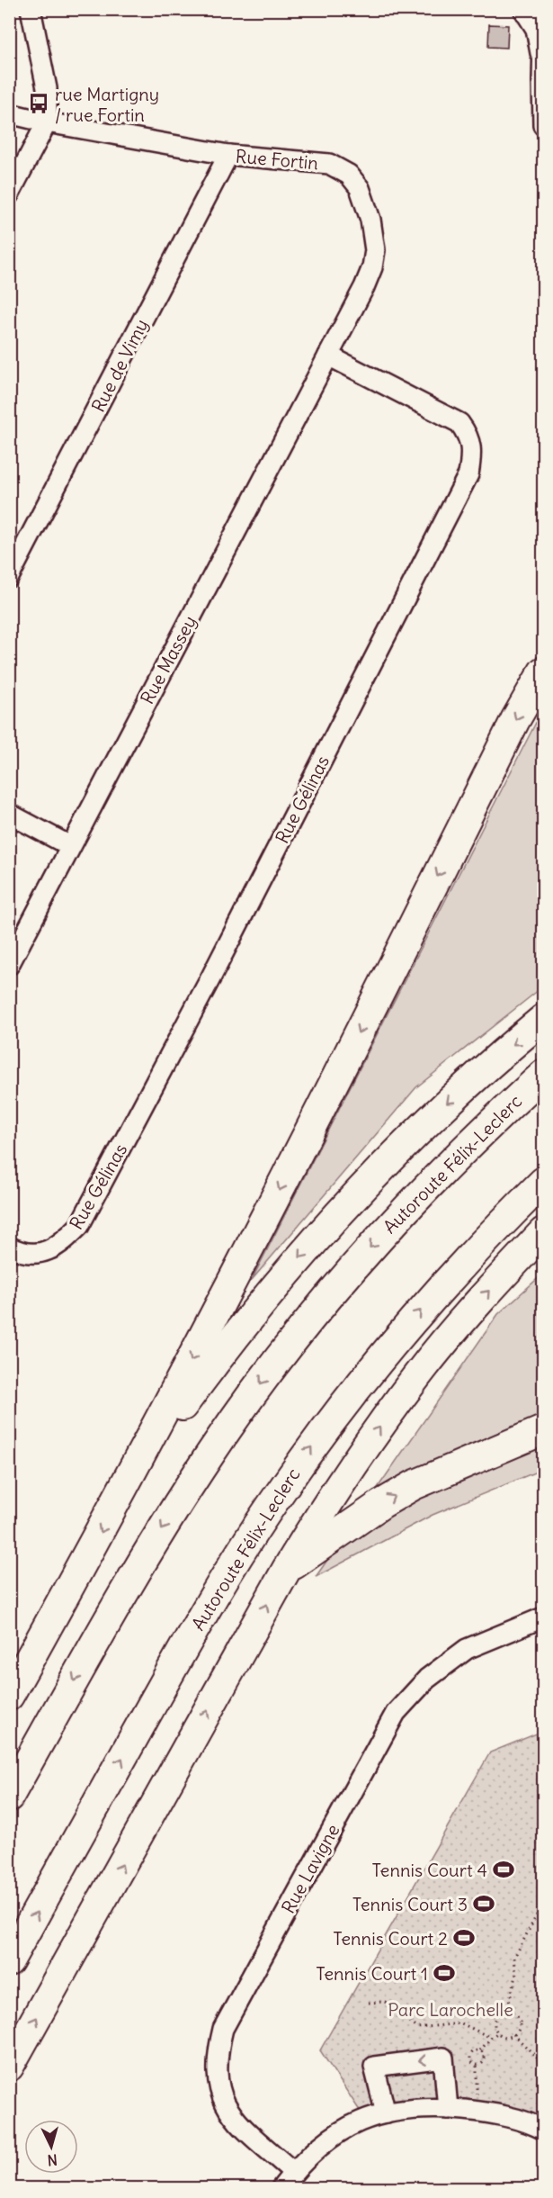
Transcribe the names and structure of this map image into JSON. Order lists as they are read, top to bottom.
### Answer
{
  "streets": {
    "highway": ["Autoroute Félix-Leclerc"],
    "street": [
      "Rue Fortin",
      "Rue de Vimy",
      "Rue Massey",
      "Rue Gélinas",
      "Rue Lavigne"
    ]
  },
  "crossings": [
    ["Rue Fortin", "Rue de Vimy"],
    ["Rue Fortin", "Rue Massey"],
    ["Rue Fortin", "Rue Gélinas"],
    ["Rue Massey", "Rue Gélinas"]
  ],
  "parks": ["Parc Larochelle"],
  "places": {
    "bus stop": ["rue Martigny / rue Fortin"],
    "sports": [
      "Tennis Court 4",
      "Tennis Court 3",
      "Tennis Court 2",
      "Tennis Court 1"
    ]
  },
  "north": "bottom"
}
